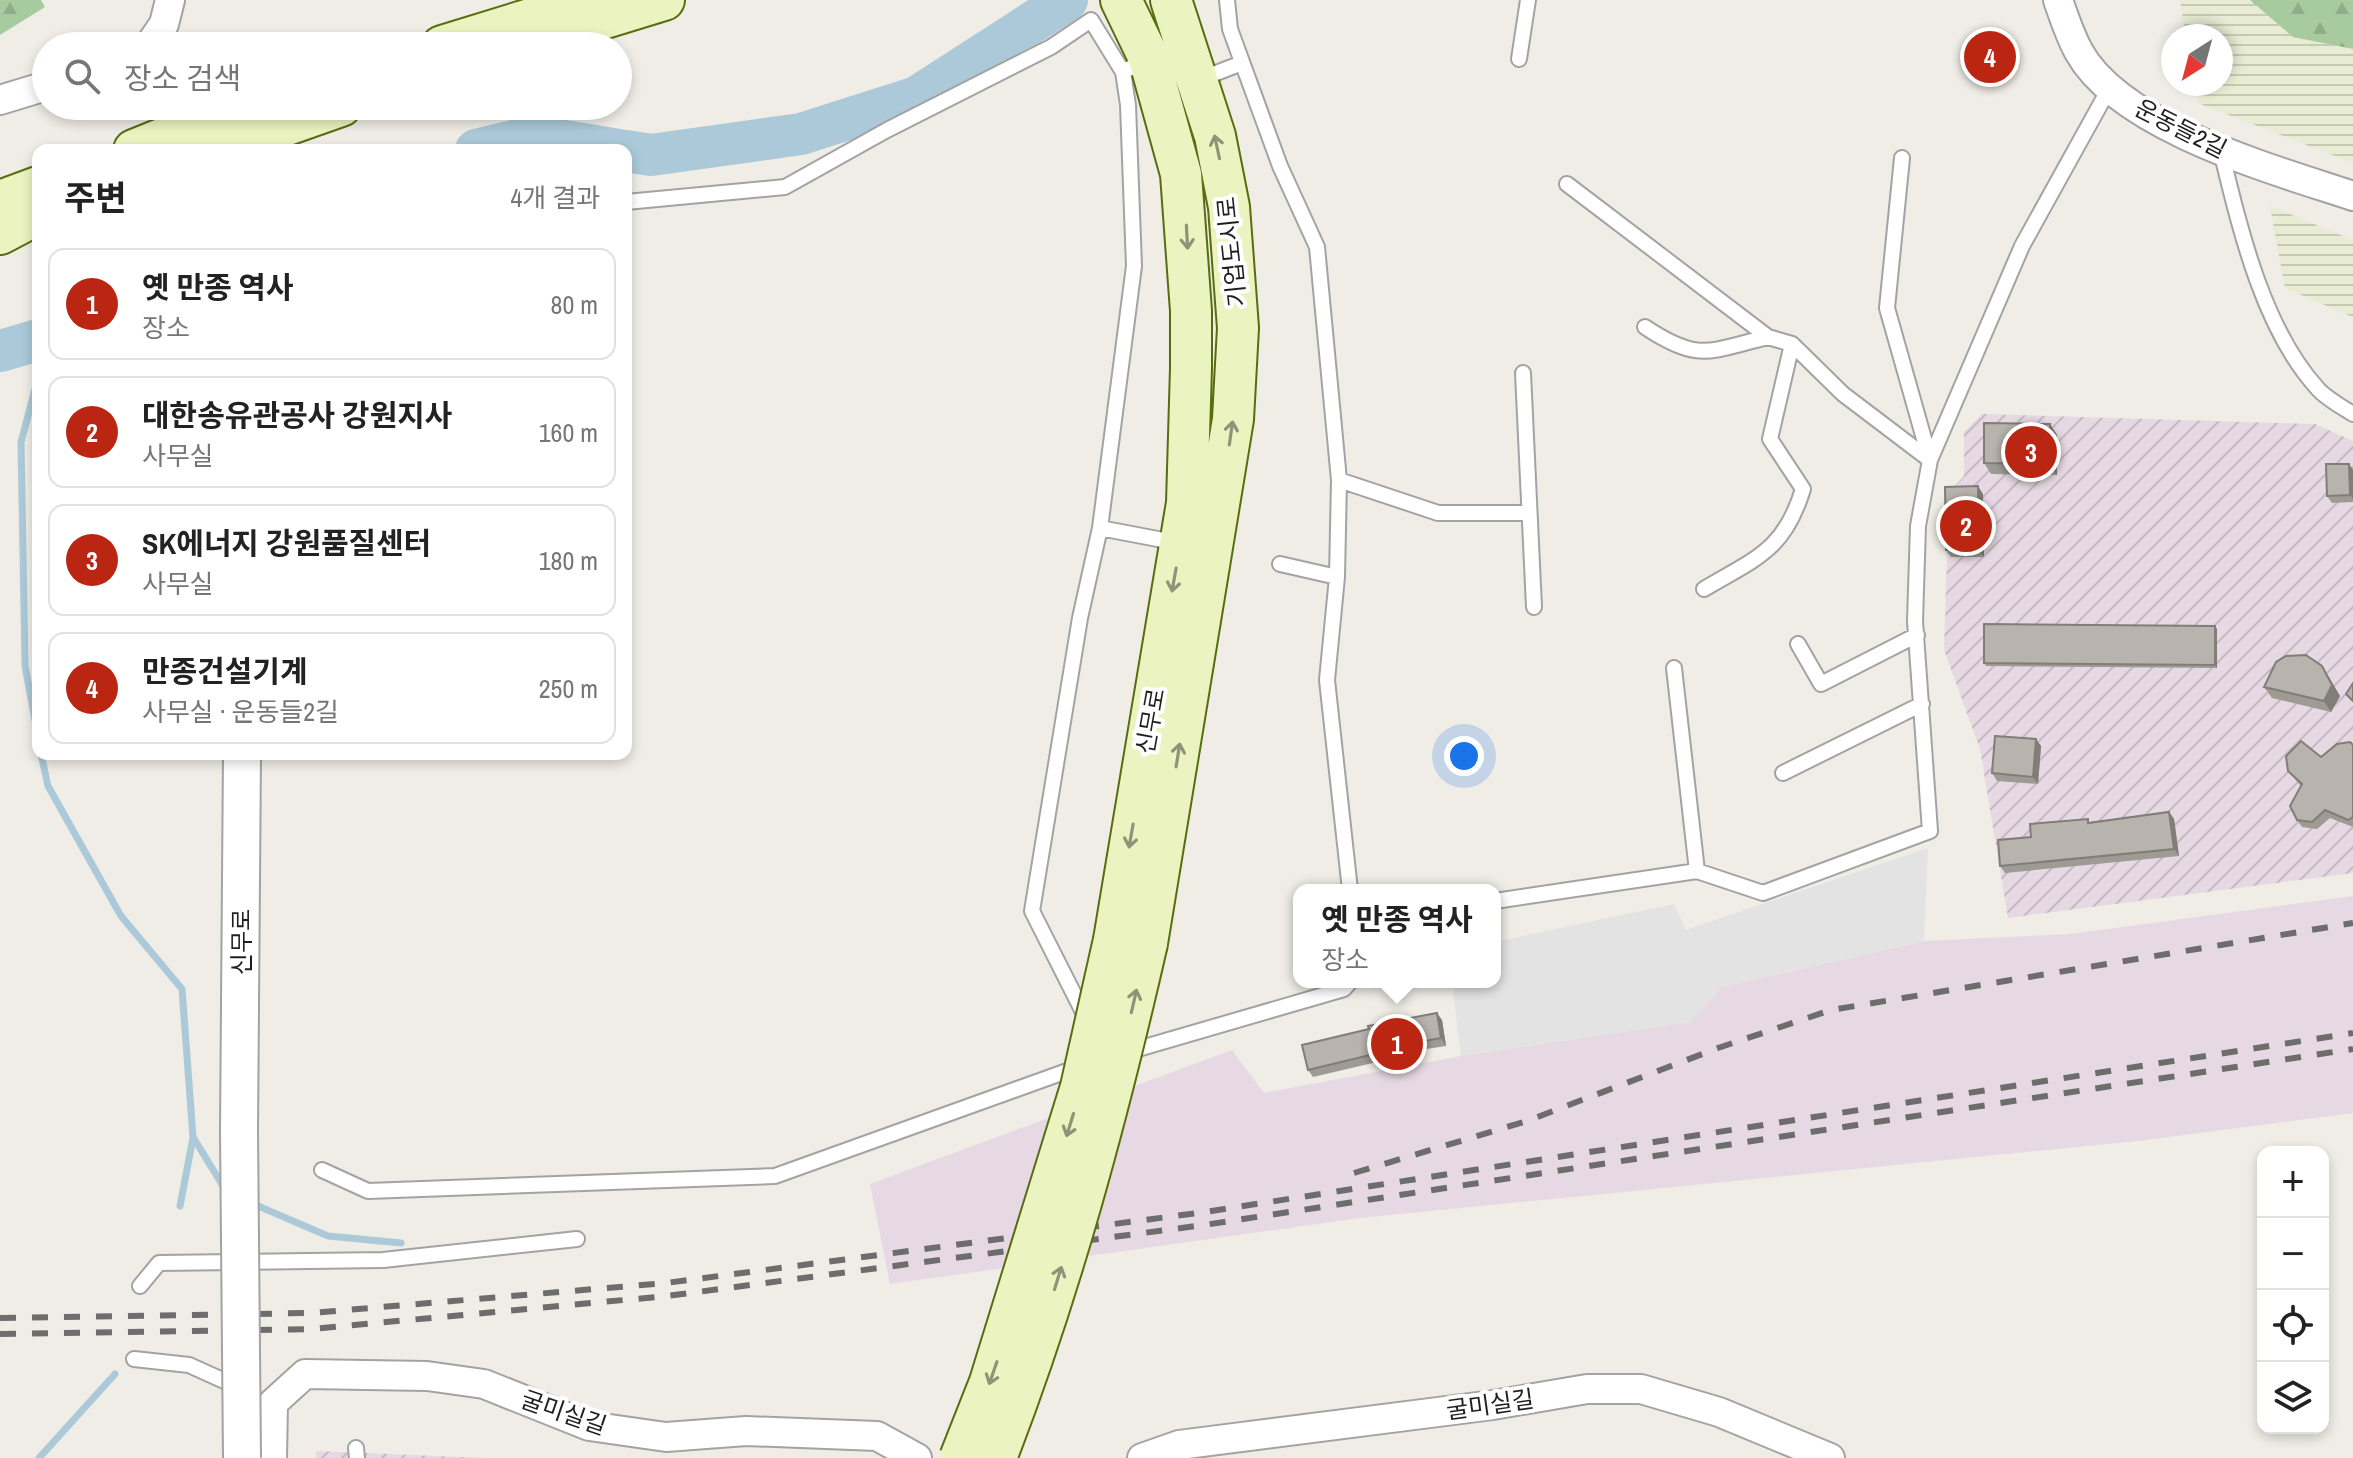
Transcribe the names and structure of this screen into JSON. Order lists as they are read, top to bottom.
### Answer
{
  "streets": {
    "main road": ["기업도시로", "신무로"],
    "street": ["운동들2길", "굴미실길"]
  },
  "crossings": [
    ["기업도시로", "신무로"]
  ],
  "north": "bottom left",
  "page": {
    "pins": [
      "4",
      "3",
      "2",
      "1"
    ],
    "search": "장소 검색",
    "heading": ["주변", "4개 결과"],
    "list": [
      {
        "mark": "1",
        "name": "옛 만종 역사",
        "note": "장소",
        "value": "80 m"
      },
      {
        "mark": "2",
        "name": "대한송유관공사 강원지사",
        "note": "사무실",
        "value": "160 m"
      },
      {
        "mark": "3",
        "name": "SK에너지 강원품질센터",
        "note": "사무실",
        "value": "180 m"
      },
      {
        "mark": "4",
        "name": "만종건설기계",
        "note": "사무실 · 운동들2길",
        "value": "250 m"
      }
    ],
    "popup": ["옛 만종 역사", "장소"],
    "map_buttons": ["+", "−"]
  }
}
